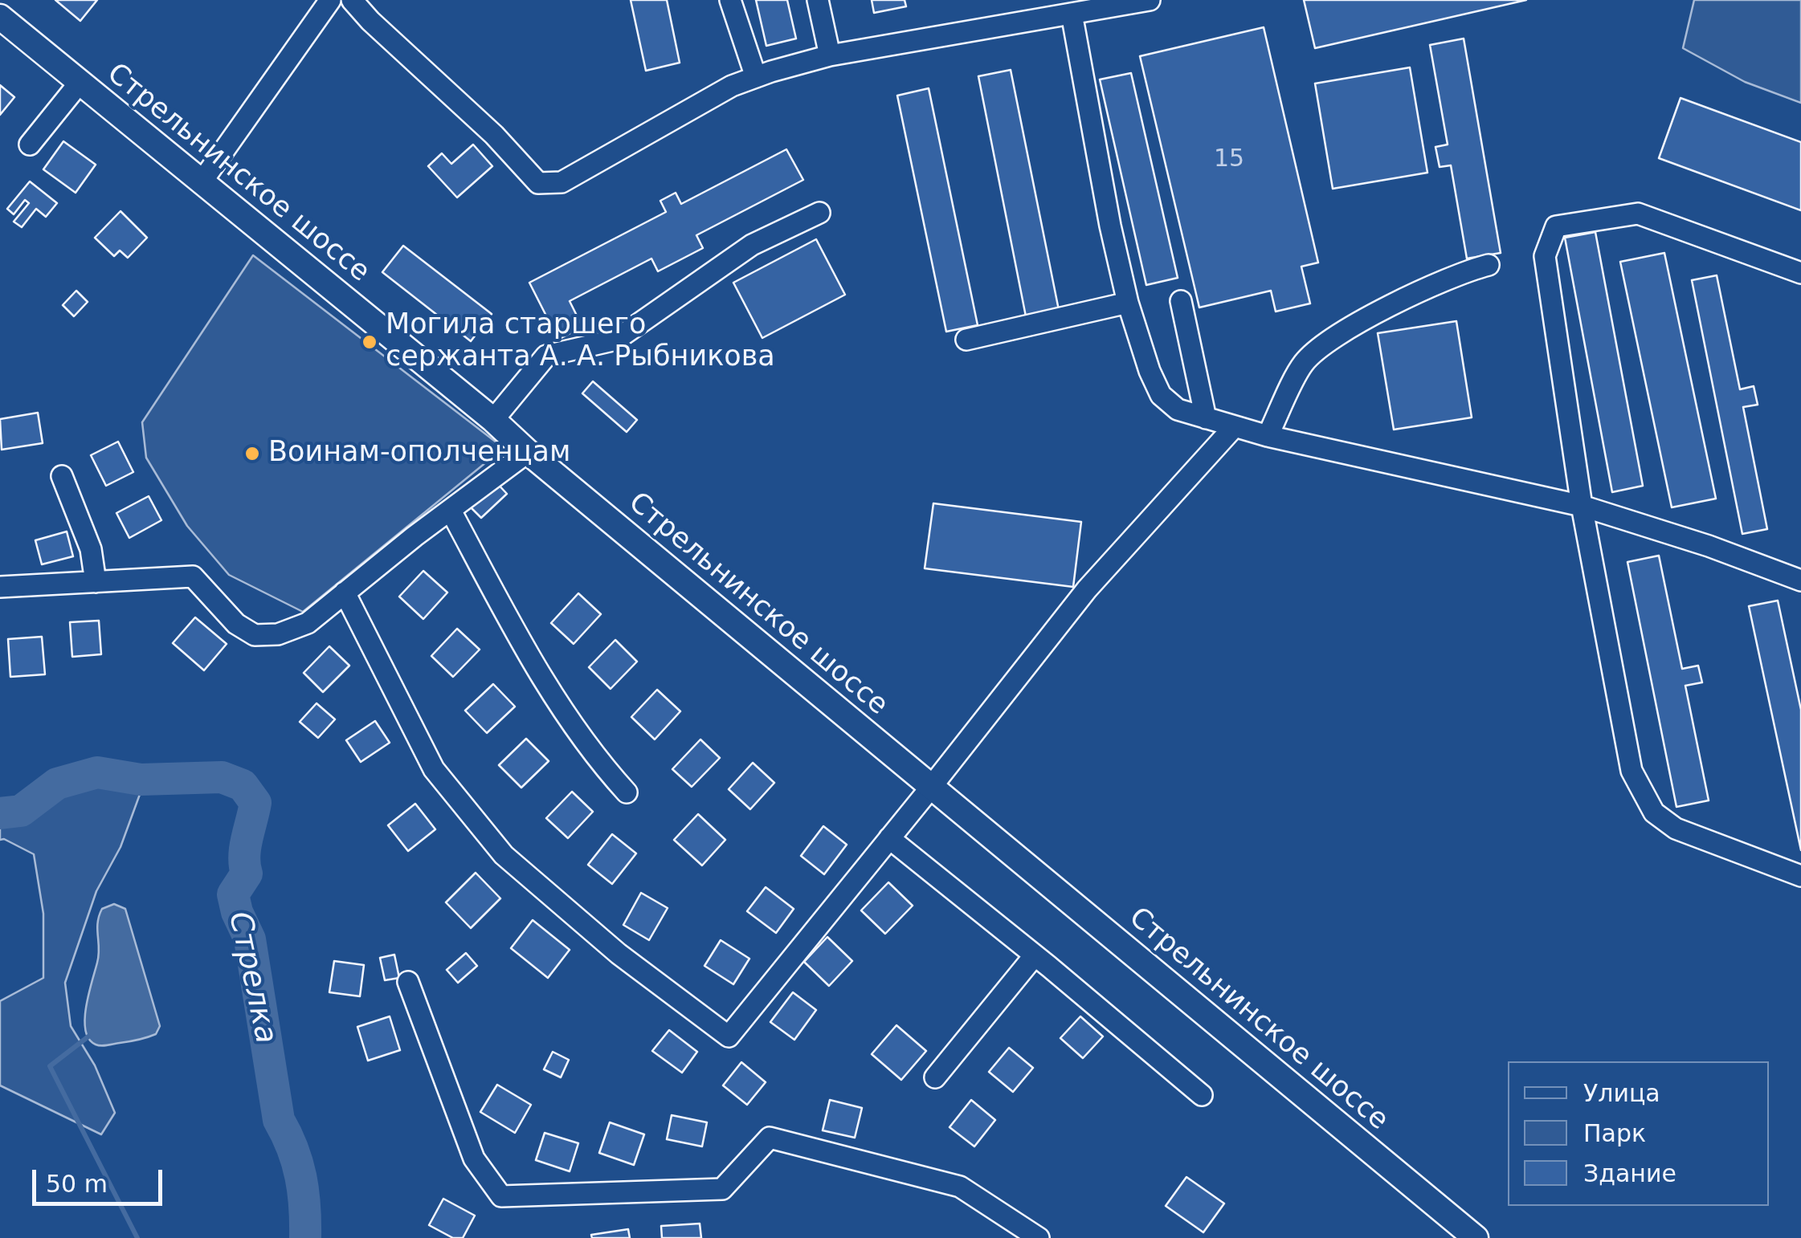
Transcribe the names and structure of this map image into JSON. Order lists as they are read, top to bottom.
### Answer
{
  "streets": {
    "main road": ["Стрельнинское шоссе"]
  },
  "water": ["Стрелка"],
  "places": ["Могила старшего сержанта А. А. Рыбникова", "Воинам-ополченцам"],
  "house_numbers": ["15"],
  "legend": ["Улица", "Парк", "Здание"],
  "scale_bar": "50 m"
}
